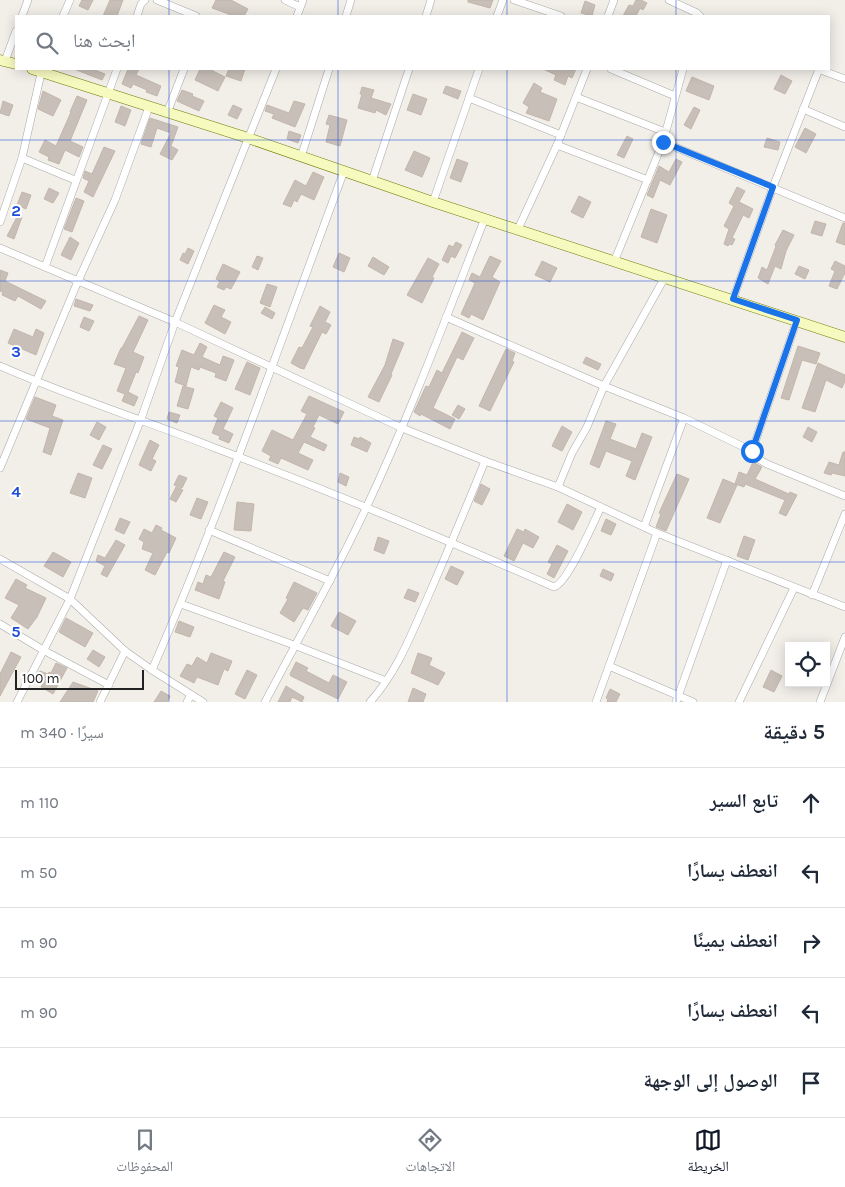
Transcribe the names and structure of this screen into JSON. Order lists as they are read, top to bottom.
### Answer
{
  "scale_bar": "100 m",
  "page": {
    "search": "ابحث هنا",
    "scale": "100 m",
    "heading": ["5 دقيقة", "سيرًا · 340 m"],
    "list": [
      ["تابع السير", "110 m"],
      ["انعطف يسارًا", "50 m"],
      ["انعطف يمينًا", "90 m"],
      ["انعطف يسارًا", "90 m"],
      "الوصول إلى الوجهة"
    ],
    "nav": ["الخريطة", "الاتجاهات", "المحفوظات"]
  },
  "grid": {
    "rows": [
      "2",
      "3",
      "4",
      "5"
    ]
  }
}
